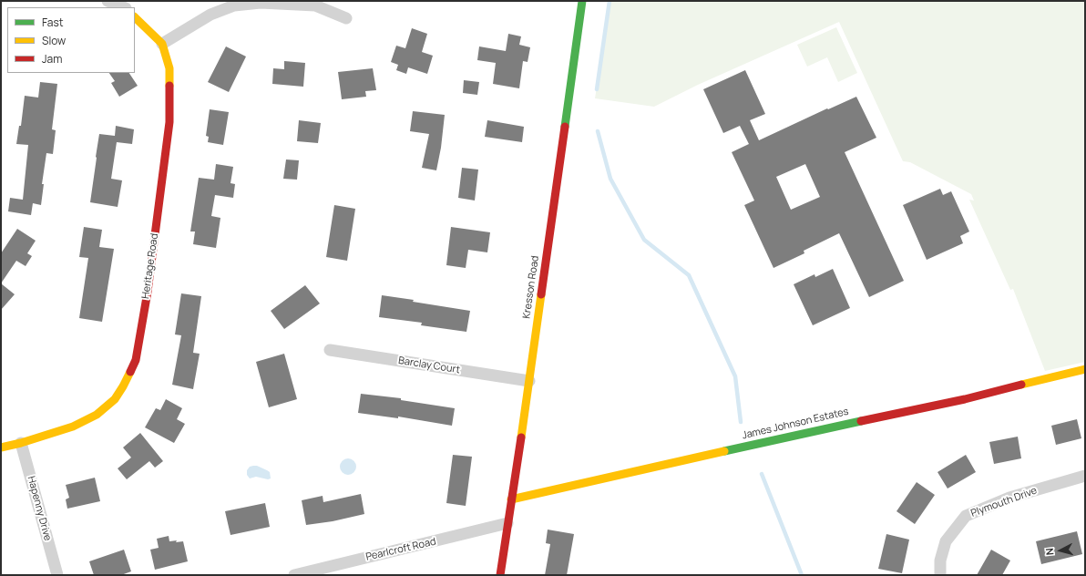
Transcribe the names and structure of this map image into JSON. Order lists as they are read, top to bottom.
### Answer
{
  "streets": {
    "street": [
      "Heritage Road",
      "Kresson Road",
      "Barclay Court",
      "James Johnson Estates",
      "Plymouth Drive",
      "Hapenny Drive",
      "Pearlcroft Road"
    ]
  },
  "crossings": [
    ["Heritage Road", "Hapenny Drive"],
    ["Kresson Road", "Barclay Court"],
    ["Kresson Road", "James Johnson Estates"],
    ["Kresson Road", "Pearlcroft Road"]
  ],
  "legend": ["Fast", "Slow", "Jam"],
  "north": "left"
}
